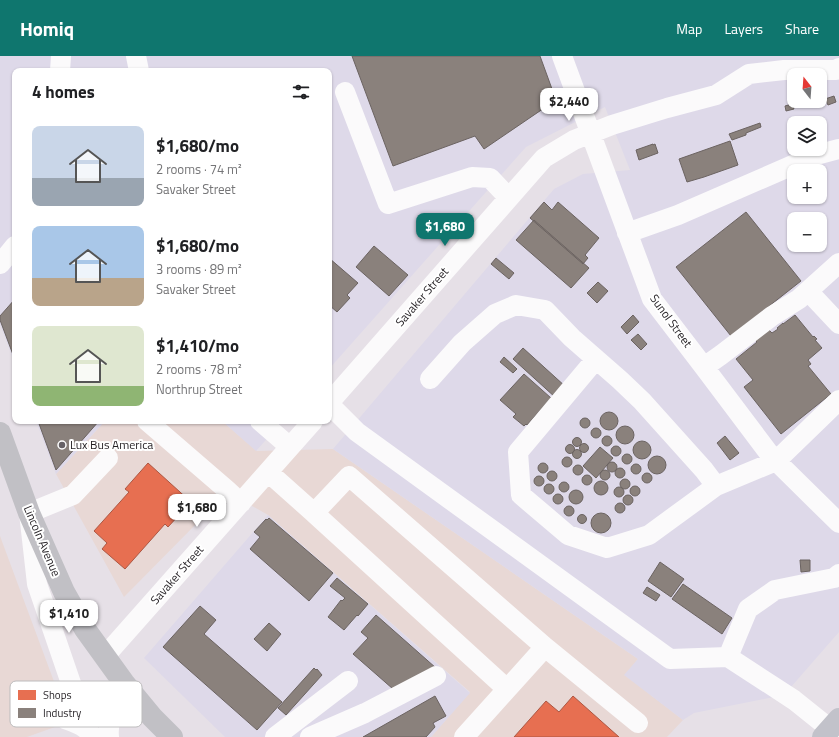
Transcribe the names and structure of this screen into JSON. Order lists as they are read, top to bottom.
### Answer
{
  "streets": {
    "main road": ["Lincoln Avenue"],
    "street": ["Savaker Street", "Sunol Street"]
  },
  "crossings": [
    ["Savaker Street", "Sunol Street"],
    ["Savaker Street", "Lincoln Avenue"]
  ],
  "places": ["Lux Bus America"],
  "legend": ["Shops", "Industry"],
  "north": "top",
  "page": {
    "header": "Homiq",
    "nav": ["Map", "Layers", "Share"],
    "map_buttons": ["+", "−"],
    "heading": "4 homes",
    "price": [
      "$2,440",
      "$1,680",
      "$1,680",
      "$1,410"
    ],
    "list": [
      {
        "name": "$1,680/mo",
        "note": "2 rooms · 74 m² · Savaker Street"
      },
      {
        "name": "$1,680/mo",
        "note": "3 rooms · 89 m² · Savaker Street"
      },
      {
        "name": "$1,410/mo",
        "note": "2 rooms · 78 m² · Northrup Street"
      }
    ]
  }
}
